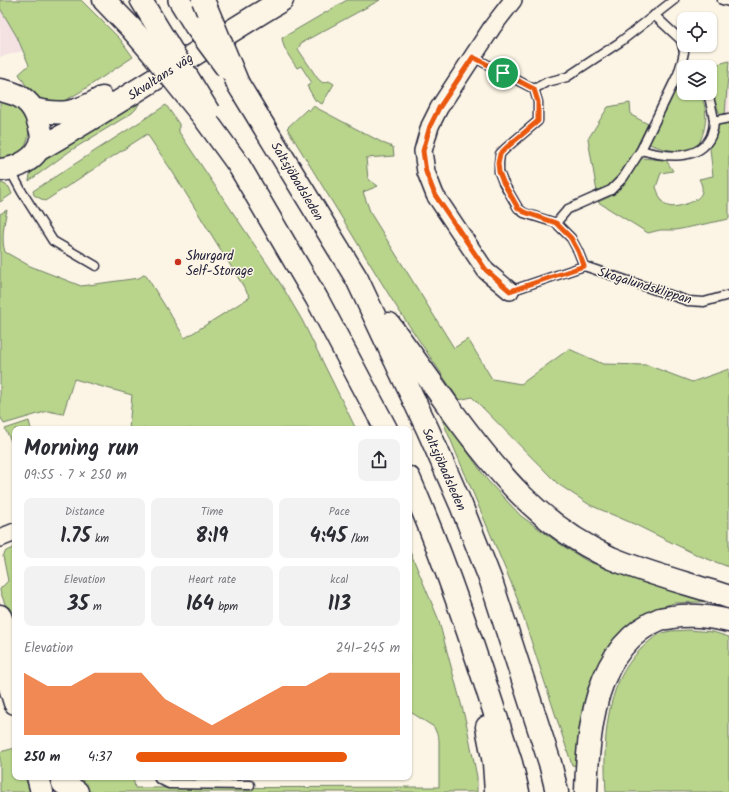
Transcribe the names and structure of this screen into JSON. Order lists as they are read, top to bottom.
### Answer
{
  "streets": {
    "main road": ["Skvaltans väg", "Saltsjöbadsleden"],
    "street": ["Skogalundsklippan"]
  },
  "places": ["Shurgard Self-Storage"],
  "page": {
    "heading": ["Morning run", "09:55 · 7 × 250 m"],
    "stats": [
      ["Distance", "1.75 km"],
      ["Time", "8:19"],
      ["Pace", "4:45 /km"],
      ["Elevation", "35 m"],
      ["Heart rate", "164 bpm"],
      ["kcal", "113"]
    ],
    "chart": ["Elevation", "241–245 m"],
    "list": [
      {
        "name": "250 m",
        "note": "4:37"
      }
    ]
  }
}
